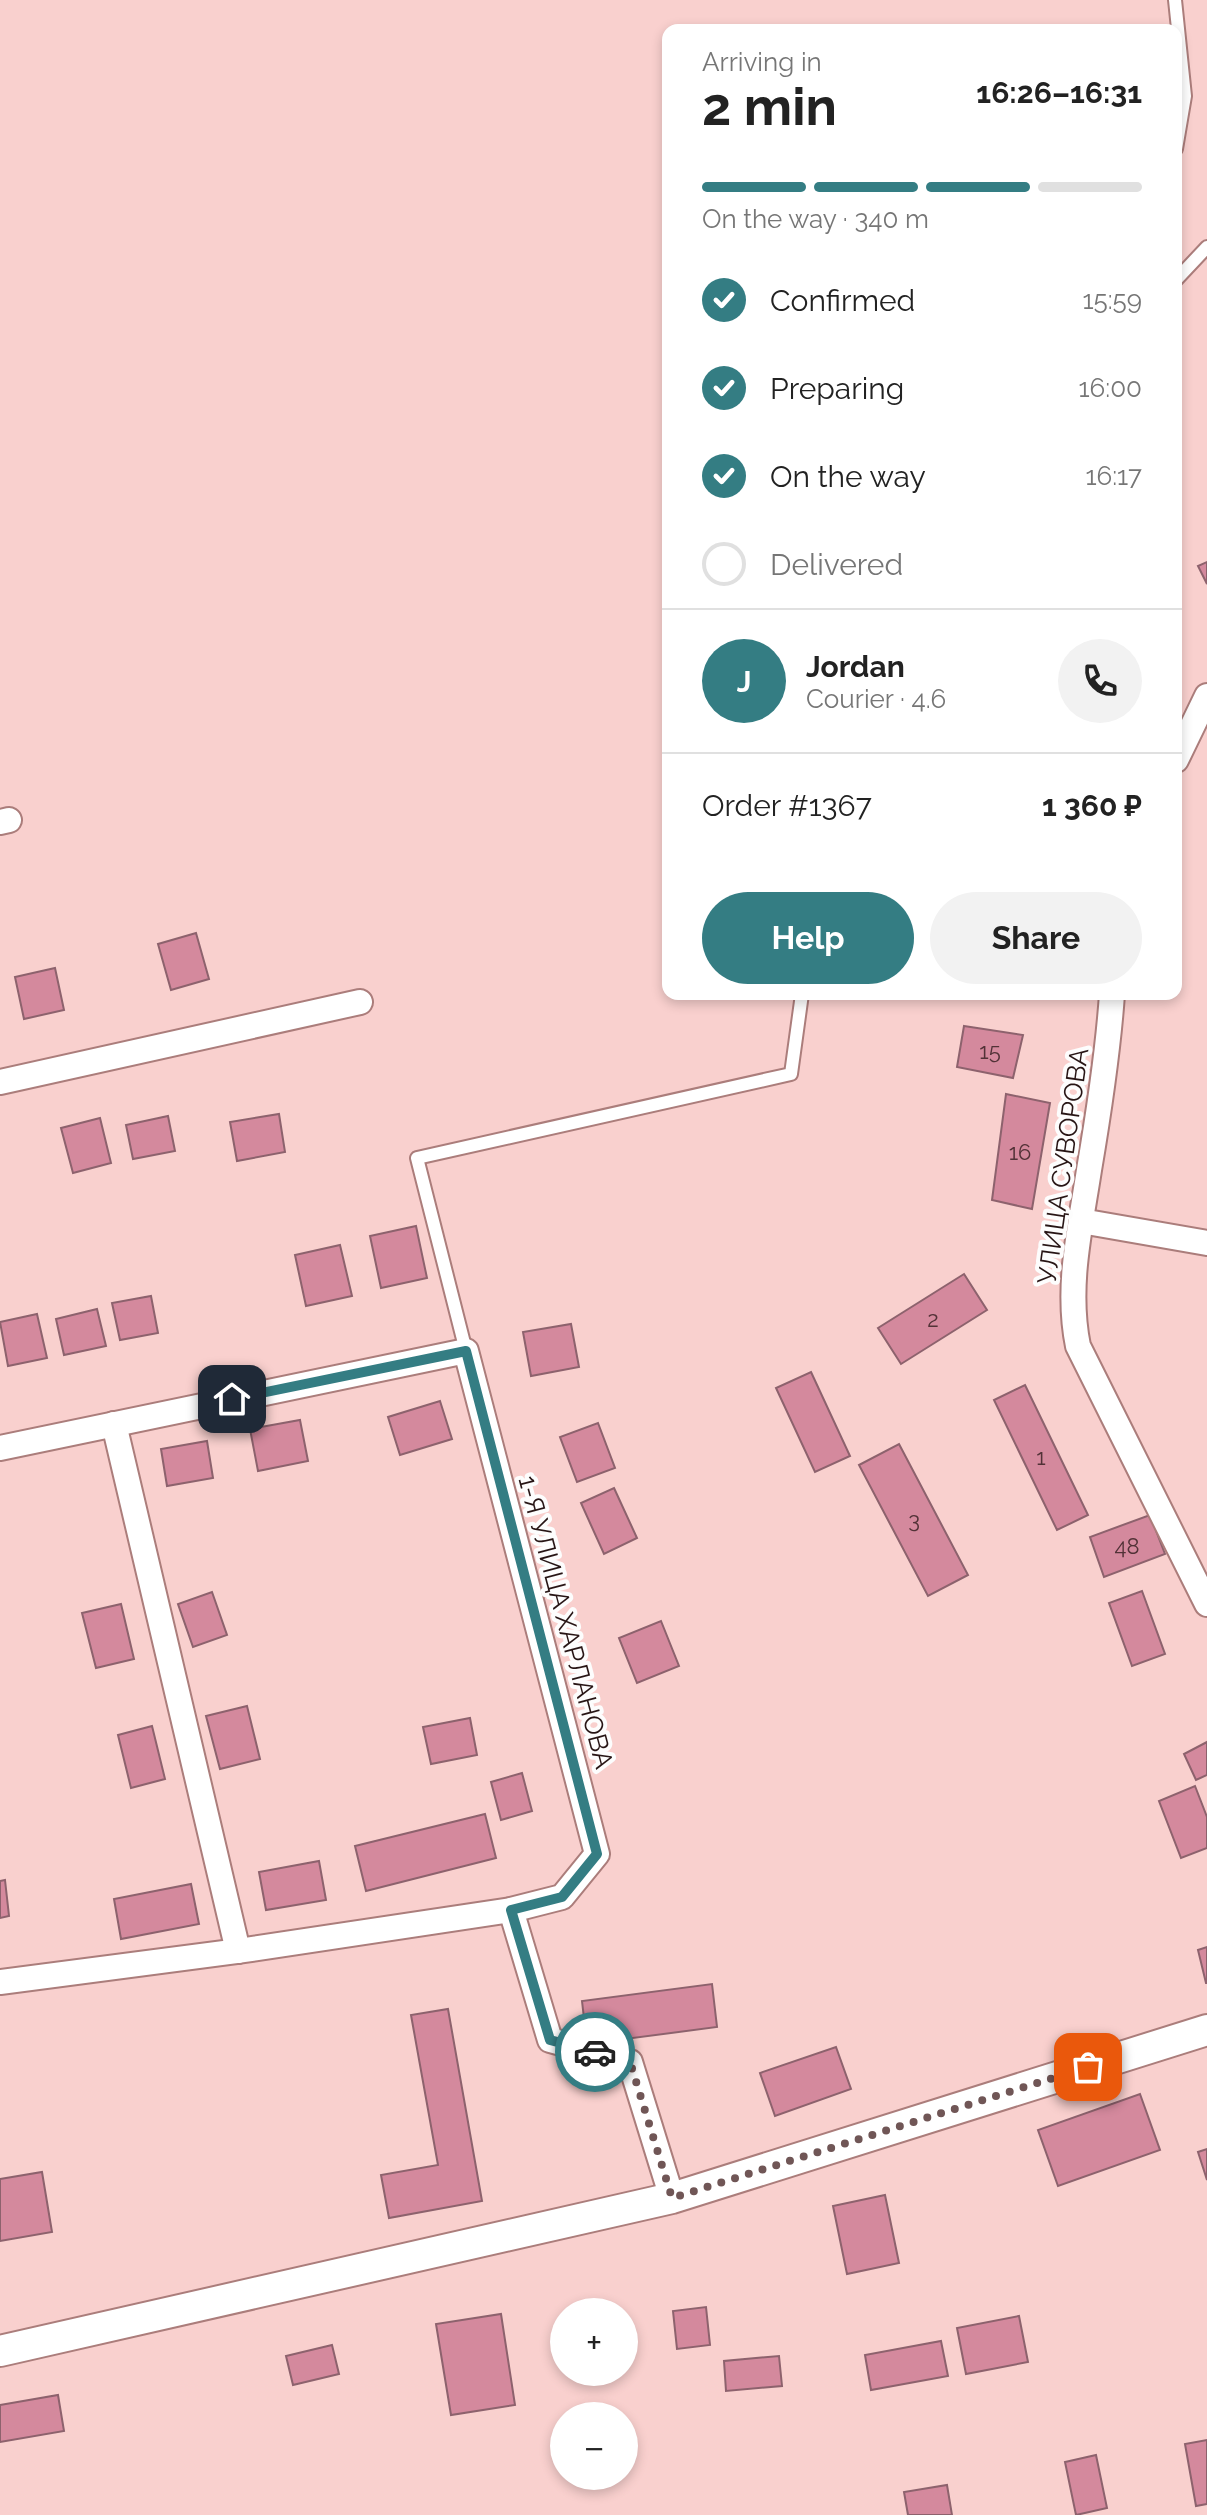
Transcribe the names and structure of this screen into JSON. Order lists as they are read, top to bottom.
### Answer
{
  "streets": {
    "street": ["УЛИЦА СУВОРОВА", "1-Я УЛИЦА ХАРЛАНОВА"]
  },
  "house_numbers": [
    "15",
    "16",
    "2",
    "1",
    "3",
    "48"
  ],
  "page": {
    "heading": ["2 min", "Arriving in", "16:26–16:31"],
    "panel": [
      "Jordan",
      "Courier · 4.6",
      "Order #1367",
      "1 360 ₽"
    ],
    "bar": "On the way · 340 m",
    "list": [
      ["Confirmed", "15:59"],
      ["Preparing", "16:00"],
      ["On the way", "16:17"],
      "Delivered"
    ],
    "round": "J",
    "buttons": ["Help", "Share"],
    "map_buttons": ["+", "−"]
  }
}
